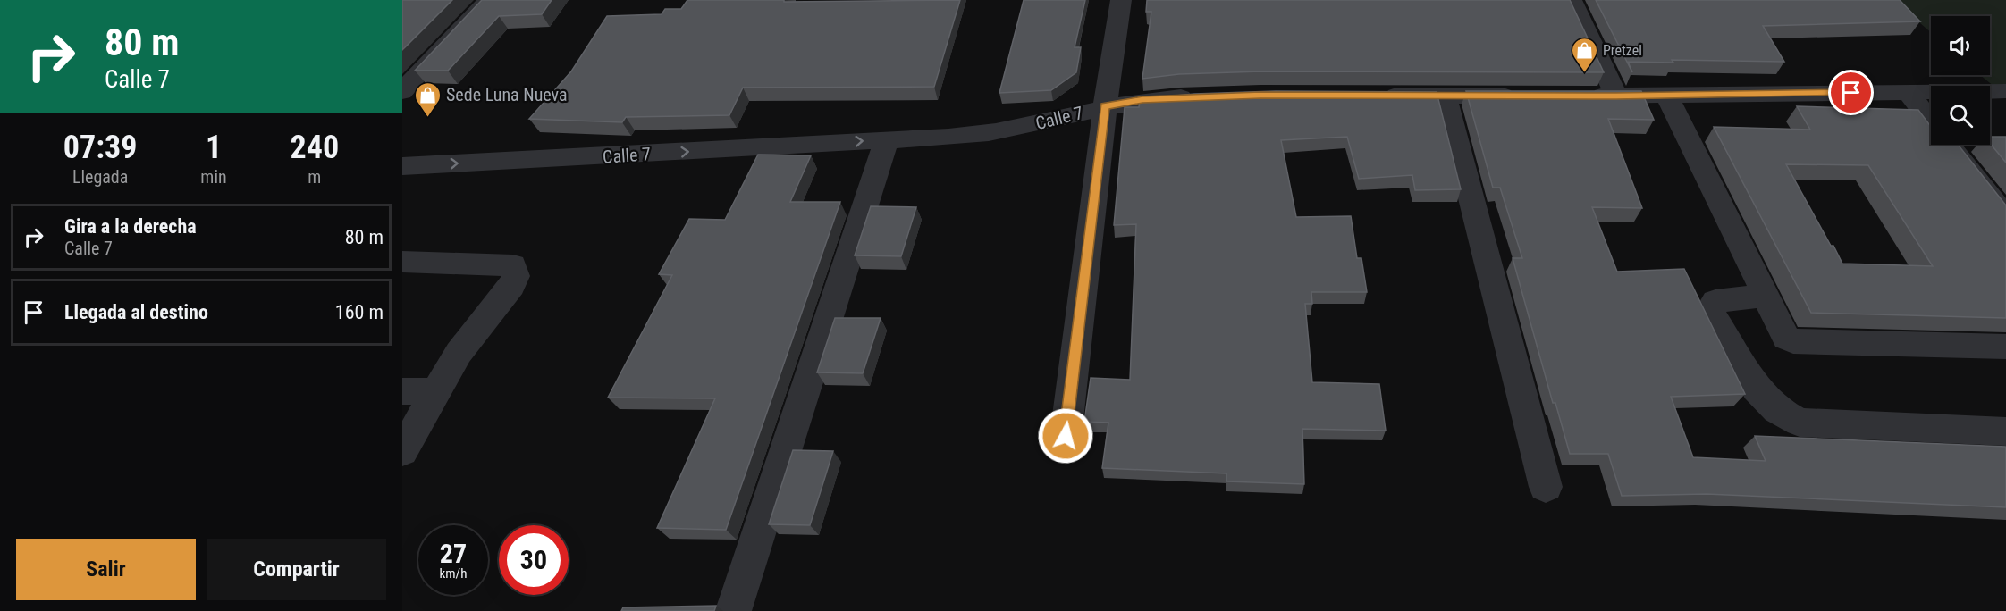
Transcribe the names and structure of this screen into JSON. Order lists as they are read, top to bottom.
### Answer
{
  "streets": {
    "street": ["Calle 7"]
  },
  "one_way": ["Calle 7"],
  "places": {
    "shop": ["Pretzel", "Sede Luna Nueva"]
  },
  "page": {
    "turn": ["80 m", "Calle 7"],
    "eta": [
      "07:39",
      "Llegada",
      "1",
      "min",
      "240",
      "m"
    ],
    "list": [
      {
        "name": "Gira a la derecha",
        "note": "Calle 7",
        "value": "80 m"
      },
      {
        "name": "Llegada al destino",
        "value": "160 m"
      }
    ],
    "speed": "27 km/h",
    "limit": "30",
    "buttons": ["Salir", "Compartir"]
  }
}
